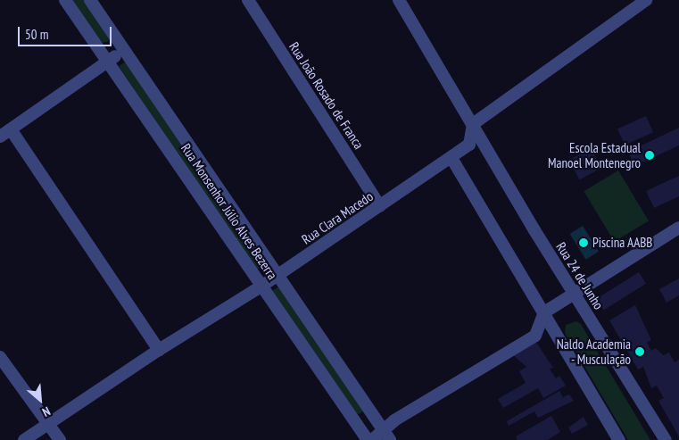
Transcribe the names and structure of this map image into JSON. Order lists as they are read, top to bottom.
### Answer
{
  "streets": {
    "street": [
      "Rua João Rosado de Franca",
      "Rua Monsenhor Júlio Alves Bezerra",
      "Rua Clara Macedo",
      "Rua 24 de Junho"
    ]
  },
  "crossings": [
    ["Rua João Rosado de Franca", "Rua Clara Macedo"],
    ["Rua Monsenhor Júlio Alves Bezerra", "Rua Clara Macedo"],
    ["Rua Clara Macedo", "Rua 24 de Junho"]
  ],
  "places": ["Escola Estadual Manoel Montenegro", "Piscina AABB", "Naldo Academia - Musculação"],
  "scale_bar": "50 m",
  "north": "bottom right"
}
